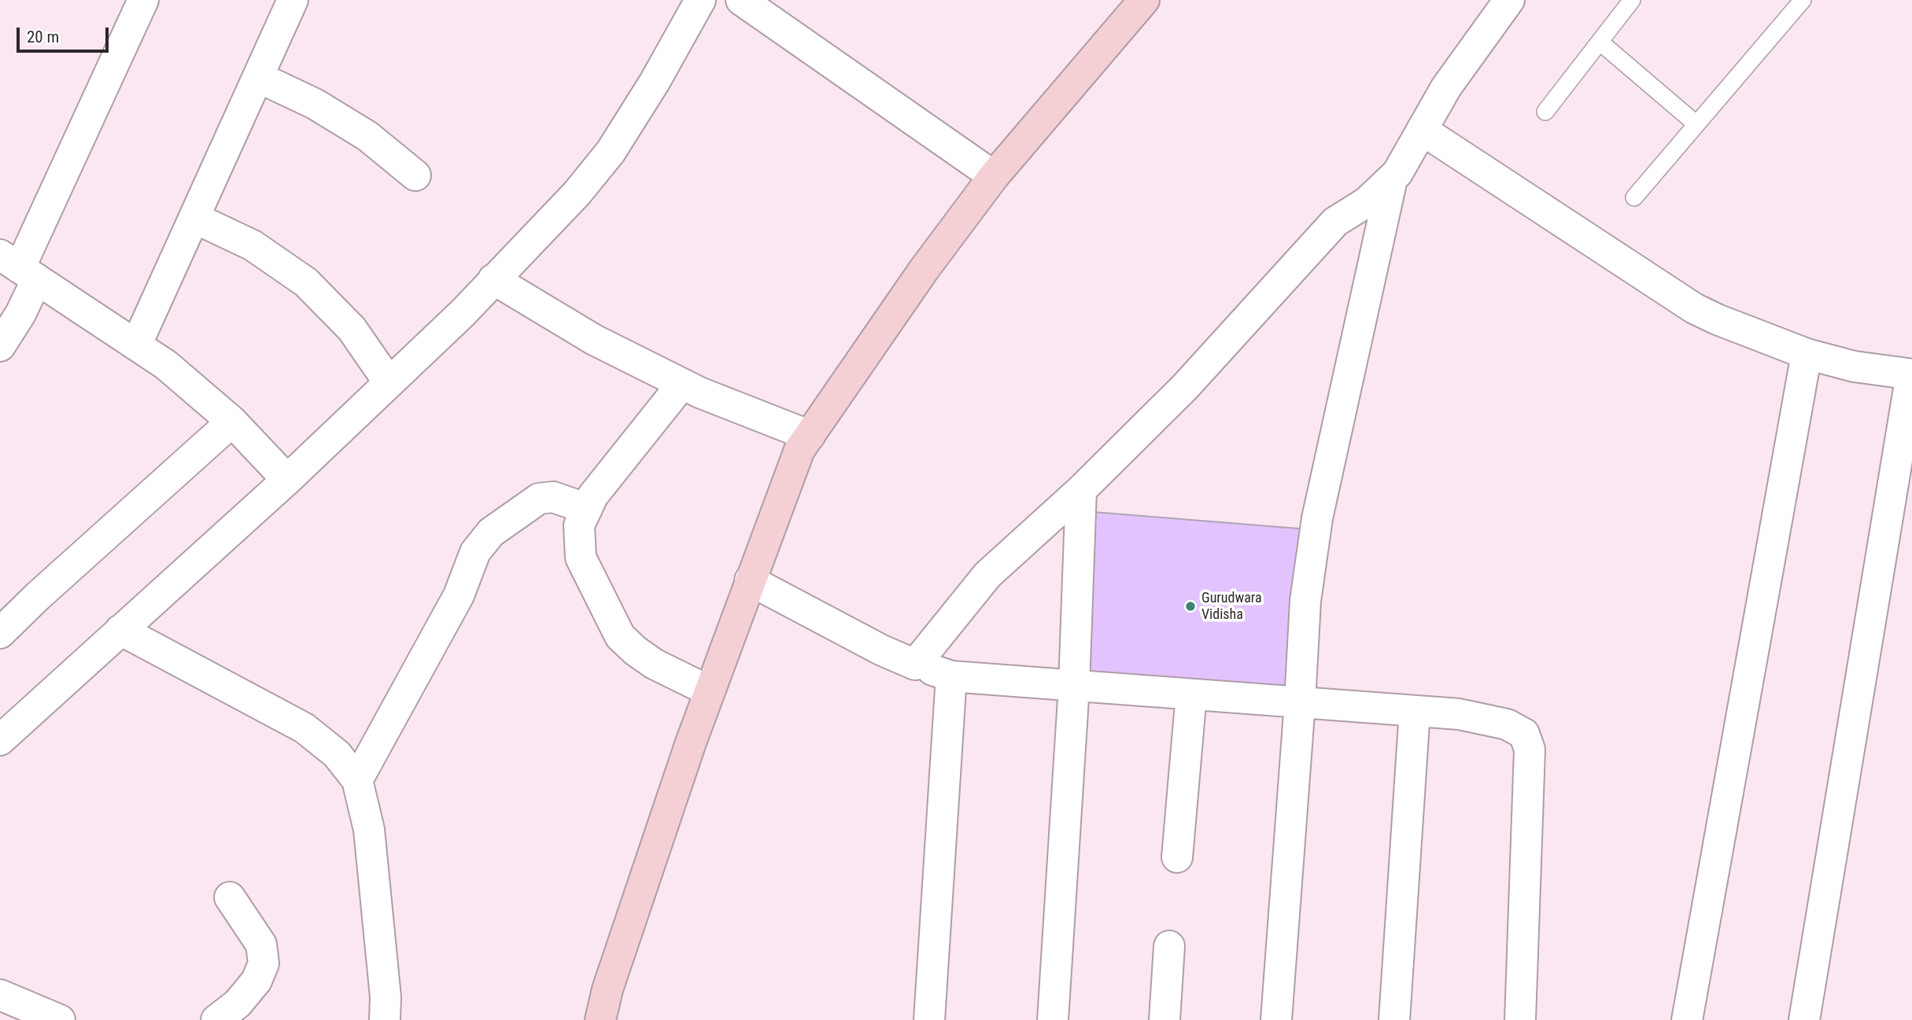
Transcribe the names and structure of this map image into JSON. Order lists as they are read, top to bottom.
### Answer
{
  "places": ["Gurudwara Vidisha"],
  "scale_bar": "20 m"
}
